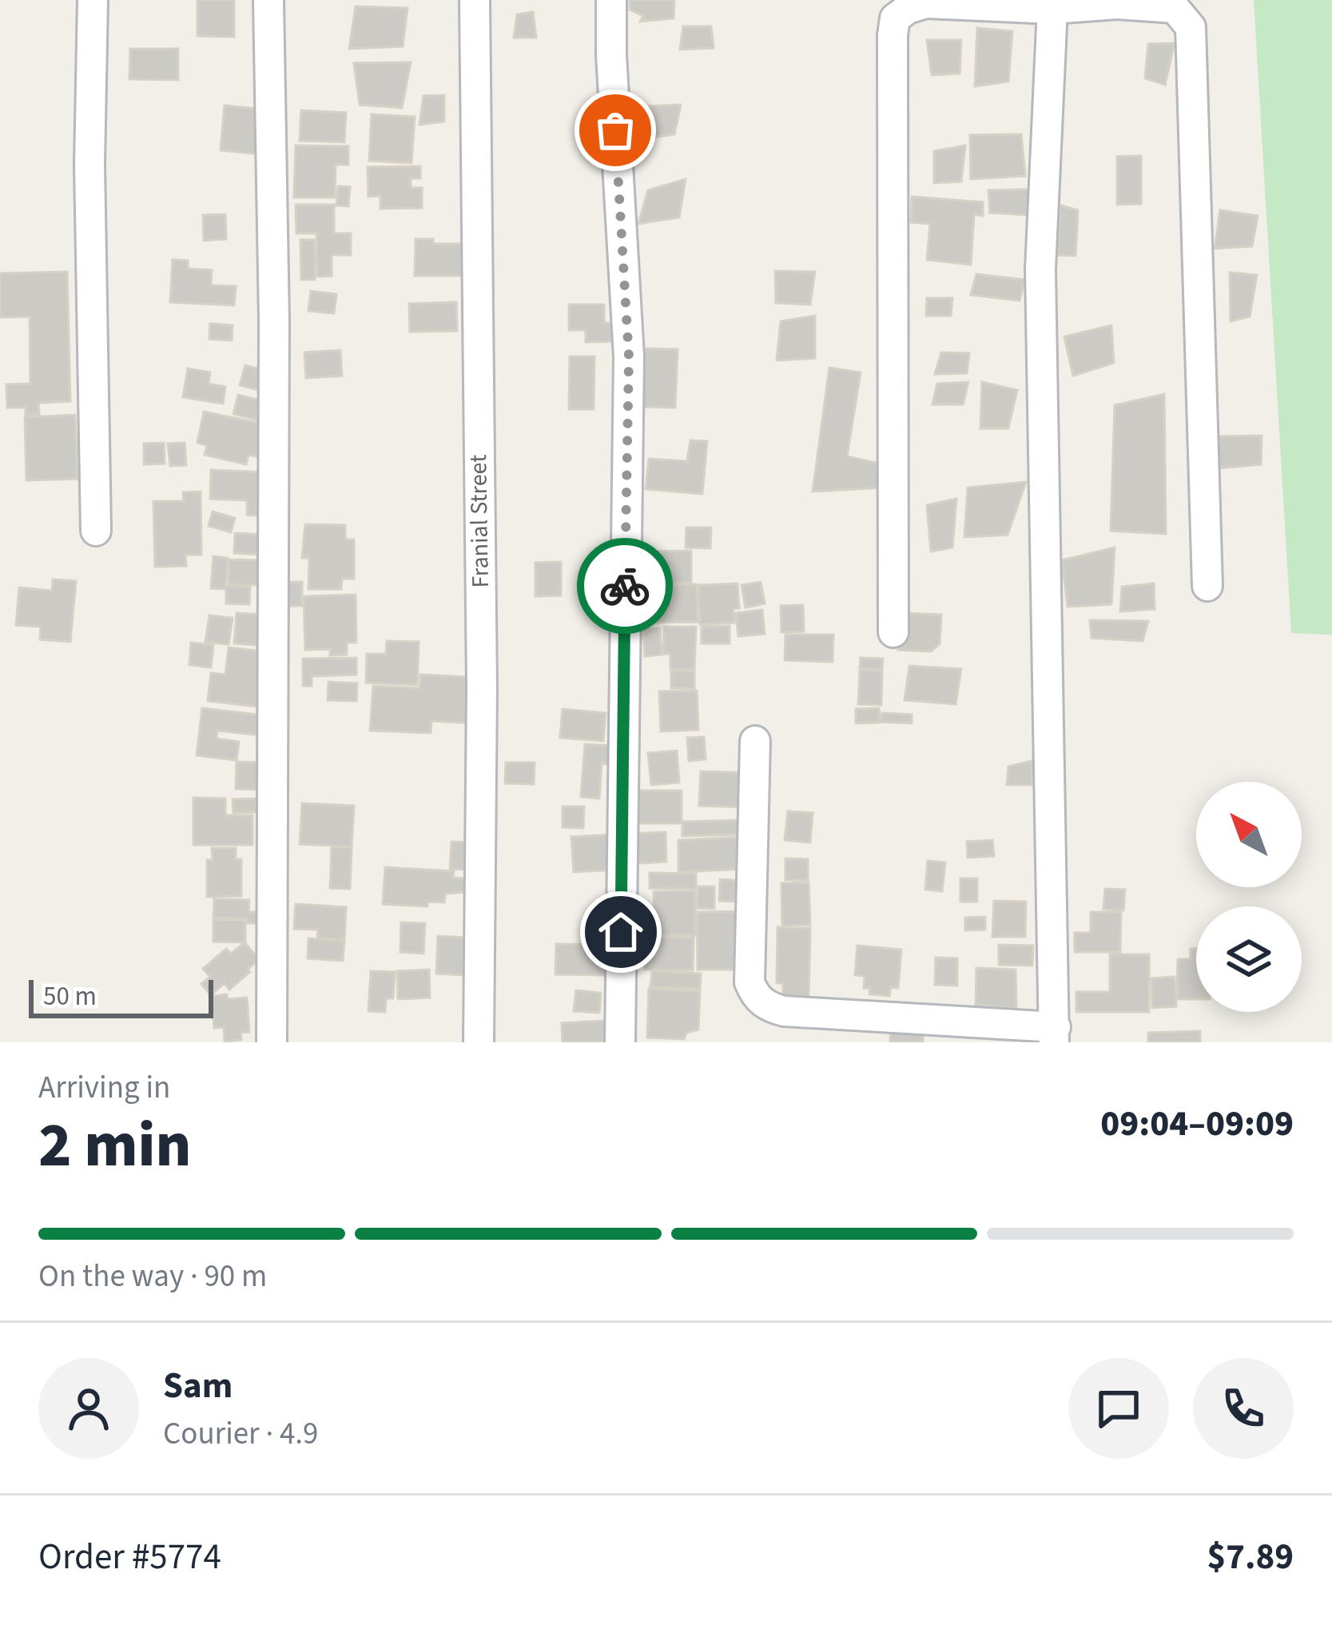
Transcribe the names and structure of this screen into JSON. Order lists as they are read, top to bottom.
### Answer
{
  "streets": {
    "street": ["Franial Street"]
  },
  "scale_bar": "50 m",
  "north": "top left",
  "page": {
    "scale": "50 m",
    "heading": ["2 min", "Arriving in", "09:04–09:09"],
    "panel": [
      "Sam",
      "Courier · 4.9",
      "Order #5774",
      "$7.89"
    ],
    "bar": "On the way · 90 m"
  }
}
